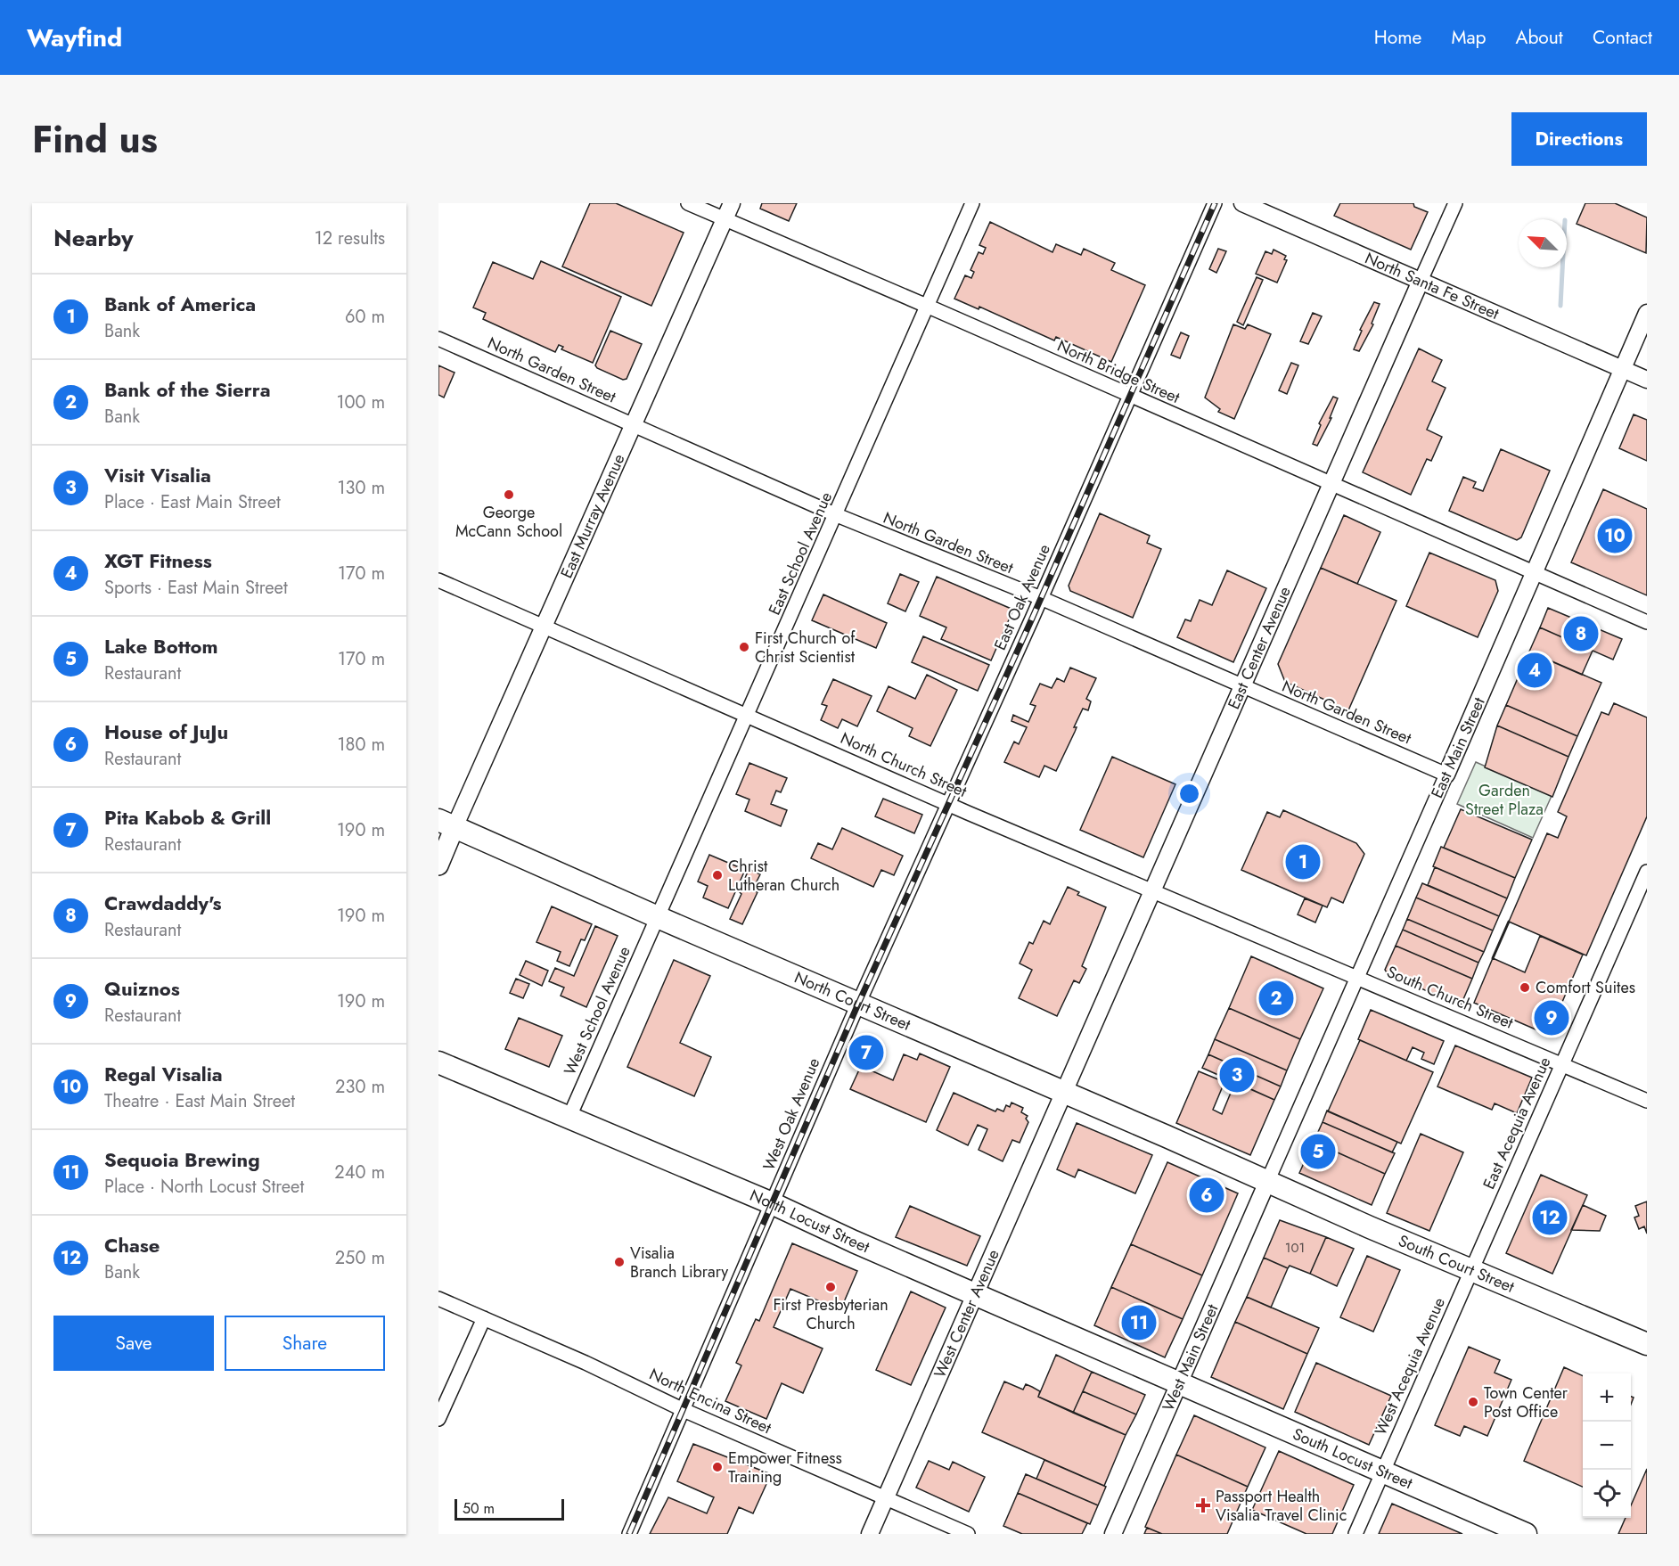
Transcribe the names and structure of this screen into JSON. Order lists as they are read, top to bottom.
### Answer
{
  "streets": {
    "main road": [
      "North Court Street",
      "North Locust Street",
      "South Court Street",
      "South Locust Street"
    ],
    "street": [
      "North Santa Fe Street",
      "North Garden Street",
      "North Bridge Street",
      "East Murray Avenue",
      "East School Avenue",
      "East Oak Avenue",
      "East Center Avenue",
      "East Main Street",
      "North Church Street",
      "South Church Street",
      "West School Avenue",
      "West Oak Avenue",
      "East Acequia Avenue",
      "West Center Avenue",
      "West Main Street",
      "West Acequia Avenue",
      "North Encina Street"
    ]
  },
  "crossings": [
    ["North Santa Fe Street", "East Center Avenue"],
    ["North Santa Fe Street", "East Main Street"],
    ["North Garden Street", "East Murray Avenue"],
    ["North Garden Street", "East School Avenue"],
    ["North Garden Street", "East Oak Avenue"],
    ["North Garden Street", "East Center Avenue"],
    ["North Garden Street", "East Main Street"],
    ["North Bridge Street", "East Murray Avenue"],
    ["North Bridge Street", "East School Avenue"],
    ["North Bridge Street", "East Oak Avenue"],
    ["North Bridge Street", "East Center Avenue"],
    ["North Bridge Street", "East Main Street"],
    ["East Murray Avenue", "North Church Street"],
    ["East Murray Avenue", "North Court Street"],
    ["East School Avenue", "North Church Street"],
    ["East School Avenue", "North Court Street"],
    ["East School Avenue", "West School Avenue"],
    ["East Oak Avenue", "North Church Street"],
    ["East Oak Avenue", "North Court Street"],
    ["East Oak Avenue", "West Oak Avenue"],
    ["East Center Avenue", "North Church Street"],
    ["East Center Avenue", "North Court Street"],
    ["East Center Avenue", "West Center Avenue"],
    ["East Main Street", "North Church Street"],
    ["East Main Street", "South Church Street"],
    ["East Main Street", "North Court Street"],
    ["East Main Street", "South Court Street"],
    ["East Main Street", "West Main Street"],
    ["North Church Street", "South Church Street"],
    ["South Church Street", "East Acequia Avenue"],
    ["North Court Street", "West School Avenue"],
    ["North Court Street", "West Oak Avenue"],
    ["North Court Street", "South Court Street"],
    ["North Court Street", "West Center Avenue"],
    ["North Court Street", "West Main Street"],
    ["West School Avenue", "North Locust Street"],
    ["West Oak Avenue", "North Locust Street"],
    ["West Oak Avenue", "North Encina Street"],
    ["East Acequia Avenue", "South Court Street"],
    ["East Acequia Avenue", "West Acequia Avenue"],
    ["North Locust Street", "West Center Avenue"],
    ["North Locust Street", "West Main Street"],
    ["North Locust Street", "South Locust Street"],
    ["South Court Street", "West Main Street"],
    ["South Court Street", "West Acequia Avenue"],
    ["West Center Avenue", "North Encina Street"],
    ["West Main Street", "South Locust Street"],
    ["West Acequia Avenue", "South Locust Street"]
  ],
  "parks": ["Garden Street Plaza"],
  "places": {
    "other": [
      "George McCann School",
      "First Church of Christ Scientist",
      "Christ Lutheran Church",
      "Comfort Suites",
      "Visalia Branch Library",
      "First Presbyterian Church",
      "Town Center Post Office",
      "Empower Fitness Training"
    ],
    "health": ["Passport Health Visalia Travel Clinic"]
  },
  "house_numbers": ["101"],
  "scale_bar": "50 m",
  "north": "top left",
  "page": {
    "header": "Wayfind",
    "nav": [
      "Home",
      "Map",
      "About",
      "Contact"
    ],
    "title": "Find us",
    "buttons": [
      "Directions",
      ["Save", "Share"]
    ],
    "heading": ["Nearby", "12 results"],
    "list": [
      {
        "mark": "1",
        "name": "Bank of America",
        "note": "Bank",
        "value": "60 m"
      },
      {
        "mark": "2",
        "name": "Bank of the Sierra",
        "note": "Bank",
        "value": "100 m"
      },
      {
        "mark": "3",
        "name": "Visit Visalia",
        "note": "Place · East Main Street",
        "value": "130 m"
      },
      {
        "mark": "4",
        "name": "XGT Fitness",
        "note": "Sports · East Main Street",
        "value": "170 m"
      },
      {
        "mark": "5",
        "name": "Lake Bottom",
        "note": "Restaurant",
        "value": "170 m"
      },
      {
        "mark": "6",
        "name": "House of JuJu",
        "note": "Restaurant",
        "value": "180 m"
      },
      {
        "mark": "7",
        "name": "Pita Kabob & Grill",
        "note": "Restaurant",
        "value": "190 m"
      },
      {
        "mark": "8",
        "name": "Crawdaddy's",
        "note": "Restaurant",
        "value": "190 m"
      },
      {
        "mark": "9",
        "name": "Quiznos",
        "note": "Restaurant",
        "value": "190 m"
      },
      {
        "mark": "10",
        "name": "Regal Visalia",
        "note": "Theatre · East Main Street",
        "value": "230 m"
      },
      {
        "mark": "11",
        "name": "Sequoia Brewing",
        "note": "Place · North Locust Street",
        "value": "240 m"
      },
      {
        "mark": "12",
        "name": "Chase",
        "note": "Bank",
        "value": "250 m"
      }
    ],
    "pins": [
      "10",
      "8",
      "4",
      "1",
      "2",
      "9",
      "7",
      "3",
      "5",
      "6",
      "12",
      "11"
    ],
    "map_buttons": ["+", "−"],
    "scale": "50 m"
  }
}
